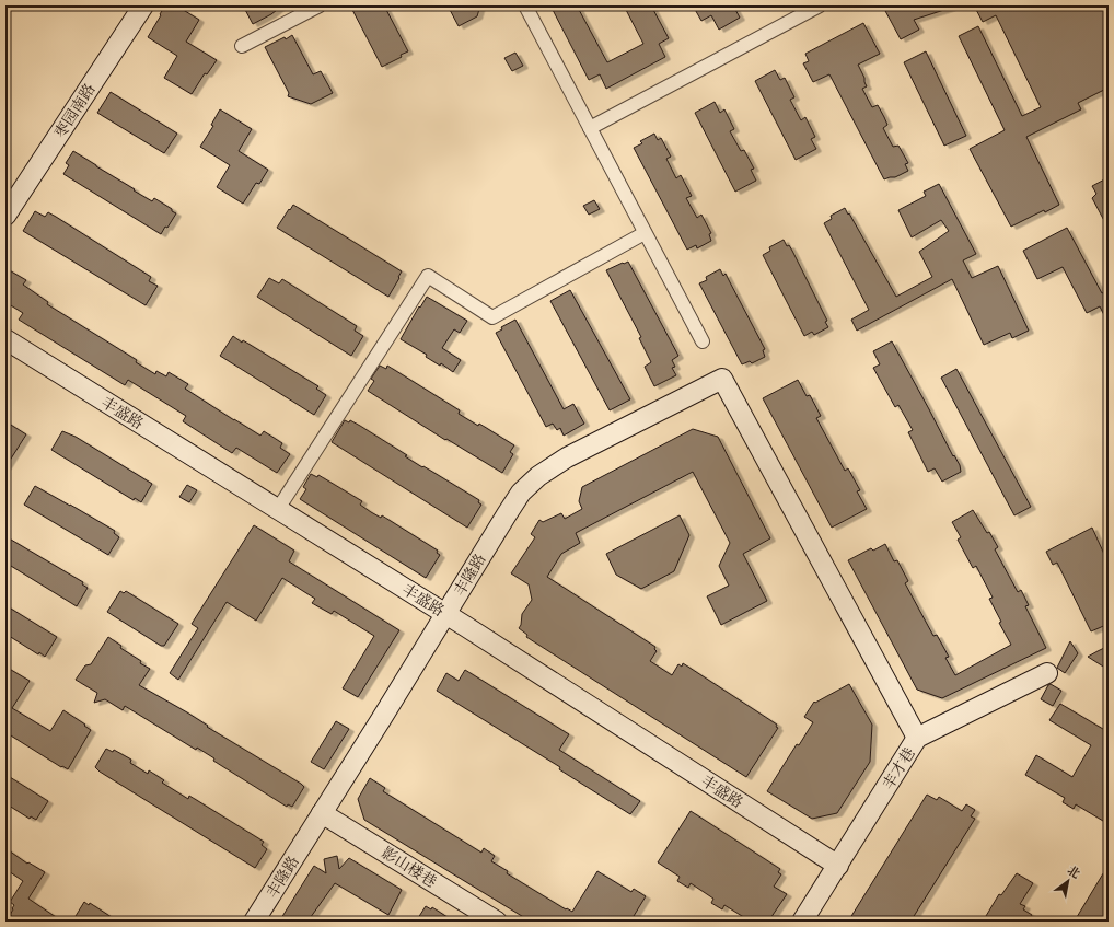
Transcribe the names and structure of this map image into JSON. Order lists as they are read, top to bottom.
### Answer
{
  "streets": {
    "street": [
      "枣园南路",
      "丰盛路",
      "丰隆路",
      "丰才巷",
      "影山楼巷"
    ]
  },
  "crossings": [
    ["丰盛路", "丰隆路"],
    ["丰盛路", "丰才巷"],
    ["丰隆路", "丰才巷"],
    ["丰隆路", "影山楼巷"]
  ],
  "north": "top right"
}
